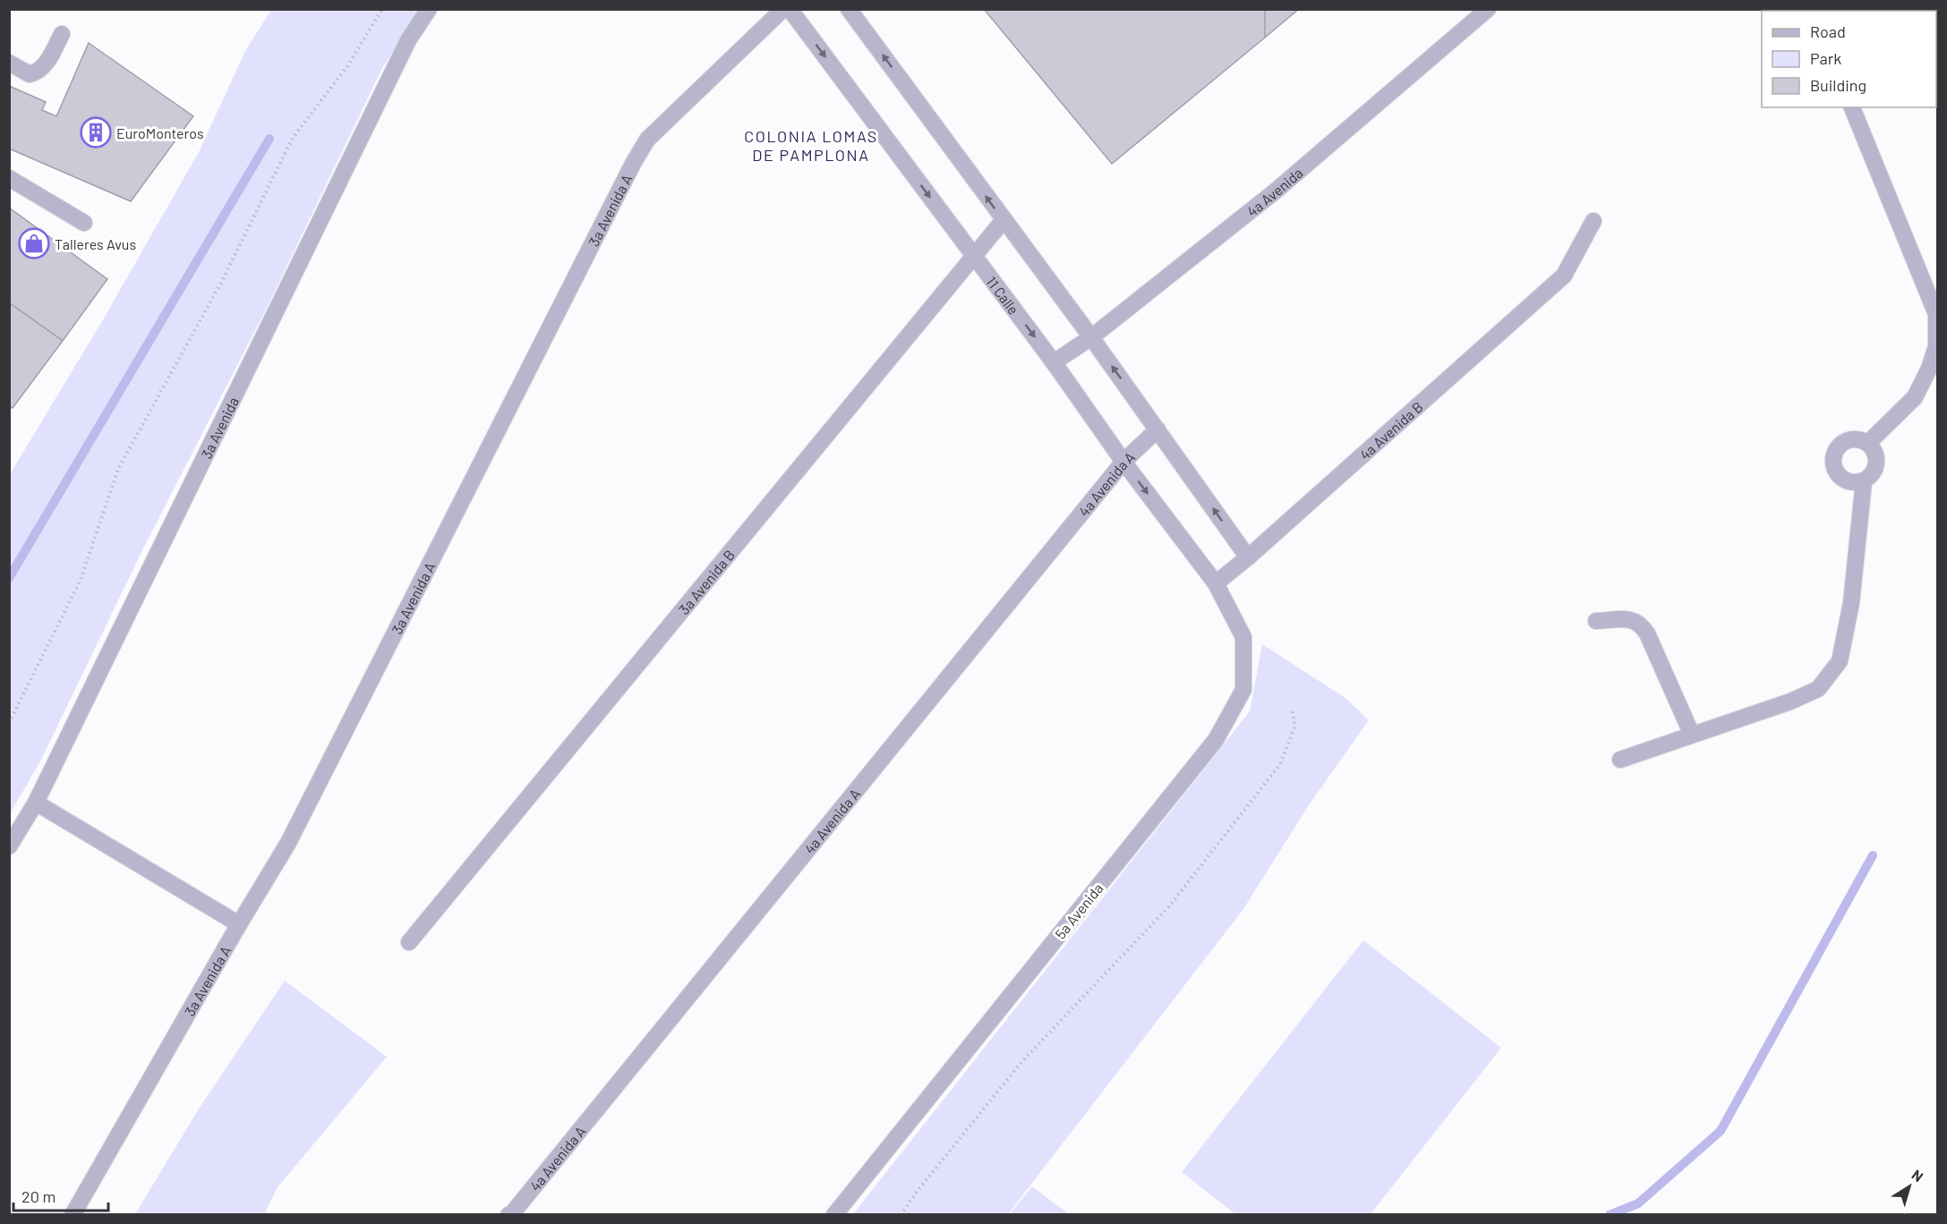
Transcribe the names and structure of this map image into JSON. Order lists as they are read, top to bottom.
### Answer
{
  "streets": {
    "street": [
      "4a Avenida",
      "3a Avenida A",
      "11 Calle",
      "3a Avenida",
      "4a Avenida B",
      "4a Avenida A",
      "3a Avenida B",
      "5a Avenida"
    ]
  },
  "crossings": [
    ["4a Avenida", "11 Calle"],
    ["11 Calle", "4a Avenida B"],
    ["11 Calle", "4a Avenida A"],
    ["11 Calle", "3a Avenida B"],
    ["11 Calle", "5a Avenida"],
    ["4a Avenida B", "5a Avenida"]
  ],
  "districts": ["COLONIA LOMAS DE PAMPLONA"],
  "places": {
    "building": ["EuroMonteros"],
    "shop": ["Talleres Avus"]
  },
  "legend": ["Road", "Park", "Building"],
  "scale_bar": "20 m",
  "north": "top right"
}
